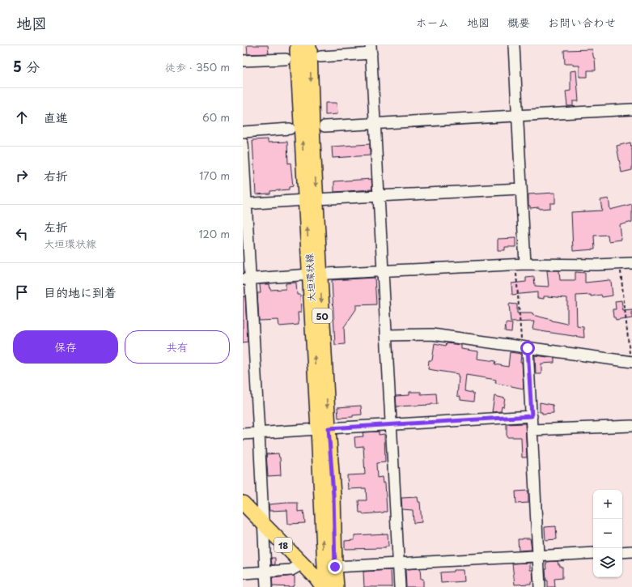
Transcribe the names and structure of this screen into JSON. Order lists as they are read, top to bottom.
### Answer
{
  "streets": {
    "main road": ["大垣環状線", "50", "18"]
  },
  "page": {
    "header": "地図",
    "nav": [
      "ホーム",
      "地図",
      "概要",
      "お問い合わせ"
    ],
    "heading": ["5 分", "徒歩 · 350 m"],
    "list": [
      ["直進", "60 m"],
      ["右折", "170 m"],
      ["左折", "大垣環状線", "120 m"],
      "目的地に到着"
    ],
    "buttons": ["保存", "共有"],
    "map_buttons": ["+", "−"]
  }
}
